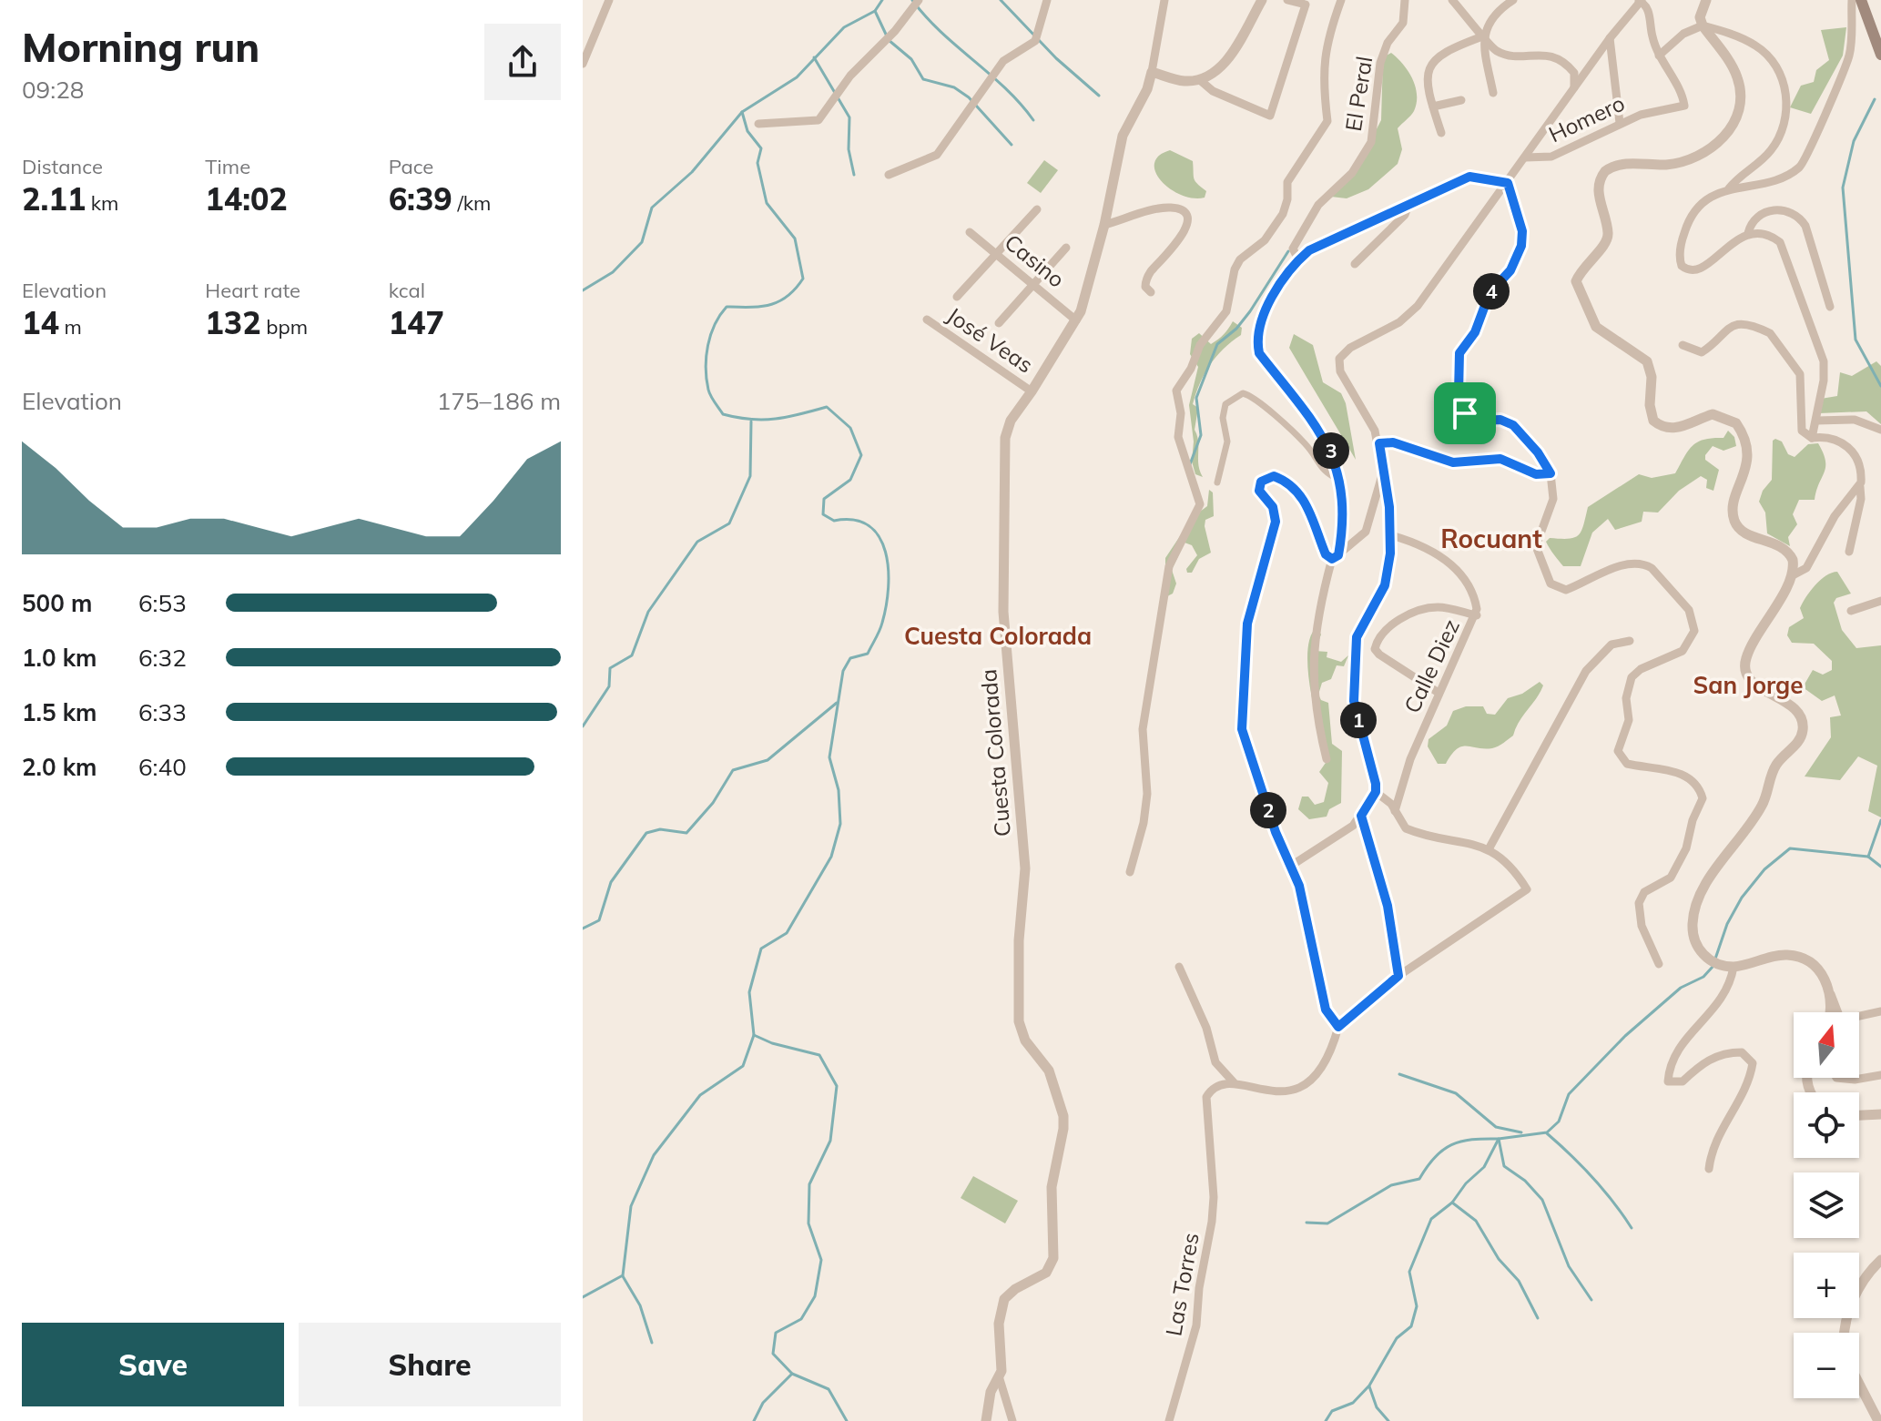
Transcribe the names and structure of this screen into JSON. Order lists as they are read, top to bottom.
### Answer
{
  "streets": {
    "street": [
      "El Peral",
      "Homero",
      "Casino",
      "José Veas",
      "Calle Diez",
      "Cuesta Colorada",
      "Las Torres"
    ]
  },
  "crossings": [
    ["Casino", "Cuesta Colorada"],
    ["José Veas", "Cuesta Colorada"]
  ],
  "districts": ["Rocuant", "Cuesta Colorada", "San Jorge"],
  "north": "top",
  "page": {
    "heading": ["Morning run", "09:28"],
    "stats": [
      ["Distance", "2.11 km"],
      ["Time", "14:02"],
      ["Pace", "6:39 /km"],
      ["Elevation", "14 m"],
      ["Heart rate", "132 bpm"],
      ["kcal", "147"]
    ],
    "pins": [
      "4",
      "3",
      "1",
      "2"
    ],
    "chart": ["Elevation", "175–186 m"],
    "list": [
      {
        "name": "500 m",
        "note": "6:53"
      },
      {
        "name": "1.0 km",
        "note": "6:32"
      },
      {
        "name": "1.5 km",
        "note": "6:33"
      },
      {
        "name": "2.0 km",
        "note": "6:40"
      }
    ],
    "map_buttons": ["+", "−"],
    "buttons": ["Save", "Share"]
  }
}
